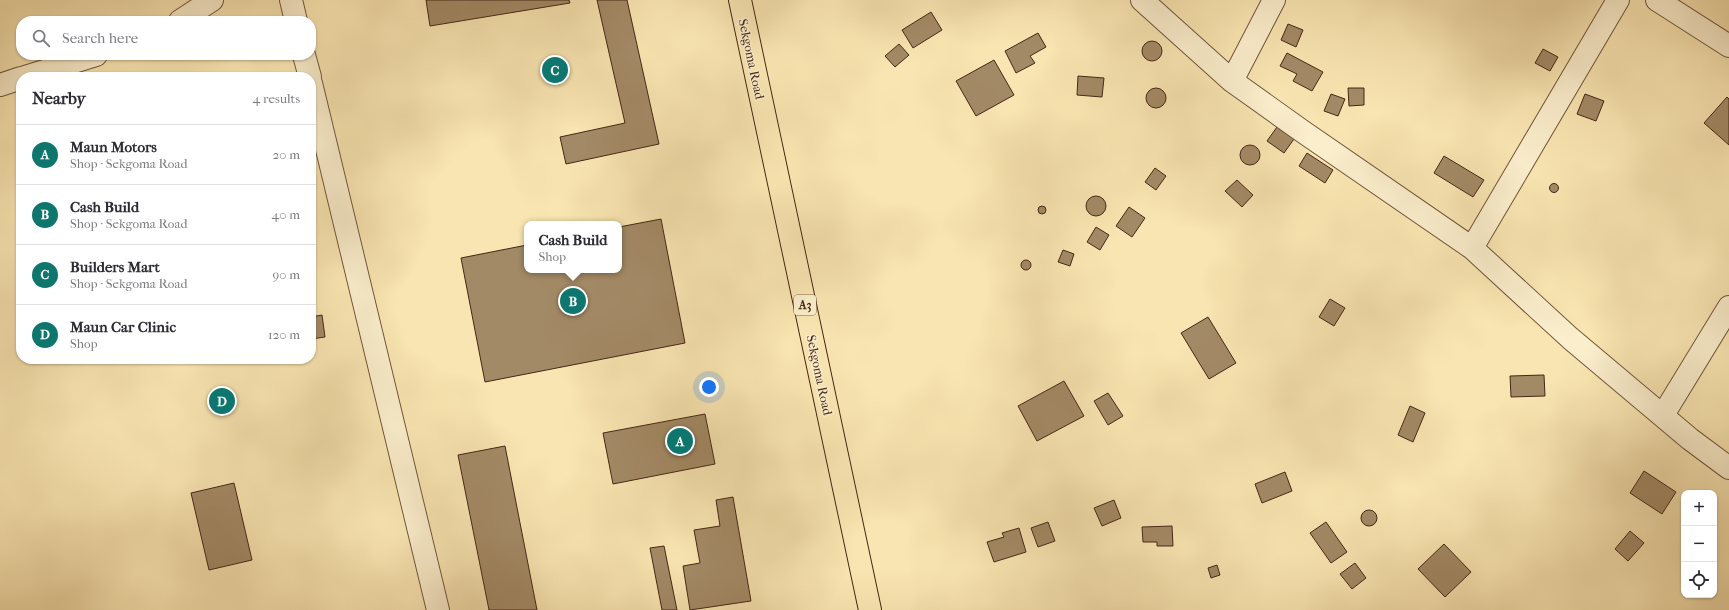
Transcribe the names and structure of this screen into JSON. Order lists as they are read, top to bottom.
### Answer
{
  "streets": {
    "highway": ["Sekgoma Road", "A3"]
  },
  "page": {
    "search": "Search here",
    "pins": [
      "C",
      "B",
      "D",
      "A"
    ],
    "heading": ["Nearby", "4 results"],
    "list": [
      {
        "mark": "A",
        "name": "Maun Motors",
        "note": "Shop · Sekgoma Road",
        "value": "20 m"
      },
      {
        "mark": "B",
        "name": "Cash Build",
        "note": "Shop · Sekgoma Road",
        "value": "40 m"
      },
      {
        "mark": "C",
        "name": "Builders Mart",
        "note": "Shop · Sekgoma Road",
        "value": "90 m"
      },
      {
        "mark": "D",
        "name": "Maun Car Clinic",
        "note": "Shop",
        "value": "120 m"
      }
    ],
    "popup": ["Cash Build", "Shop"],
    "map_buttons": ["+", "−"]
  }
}
